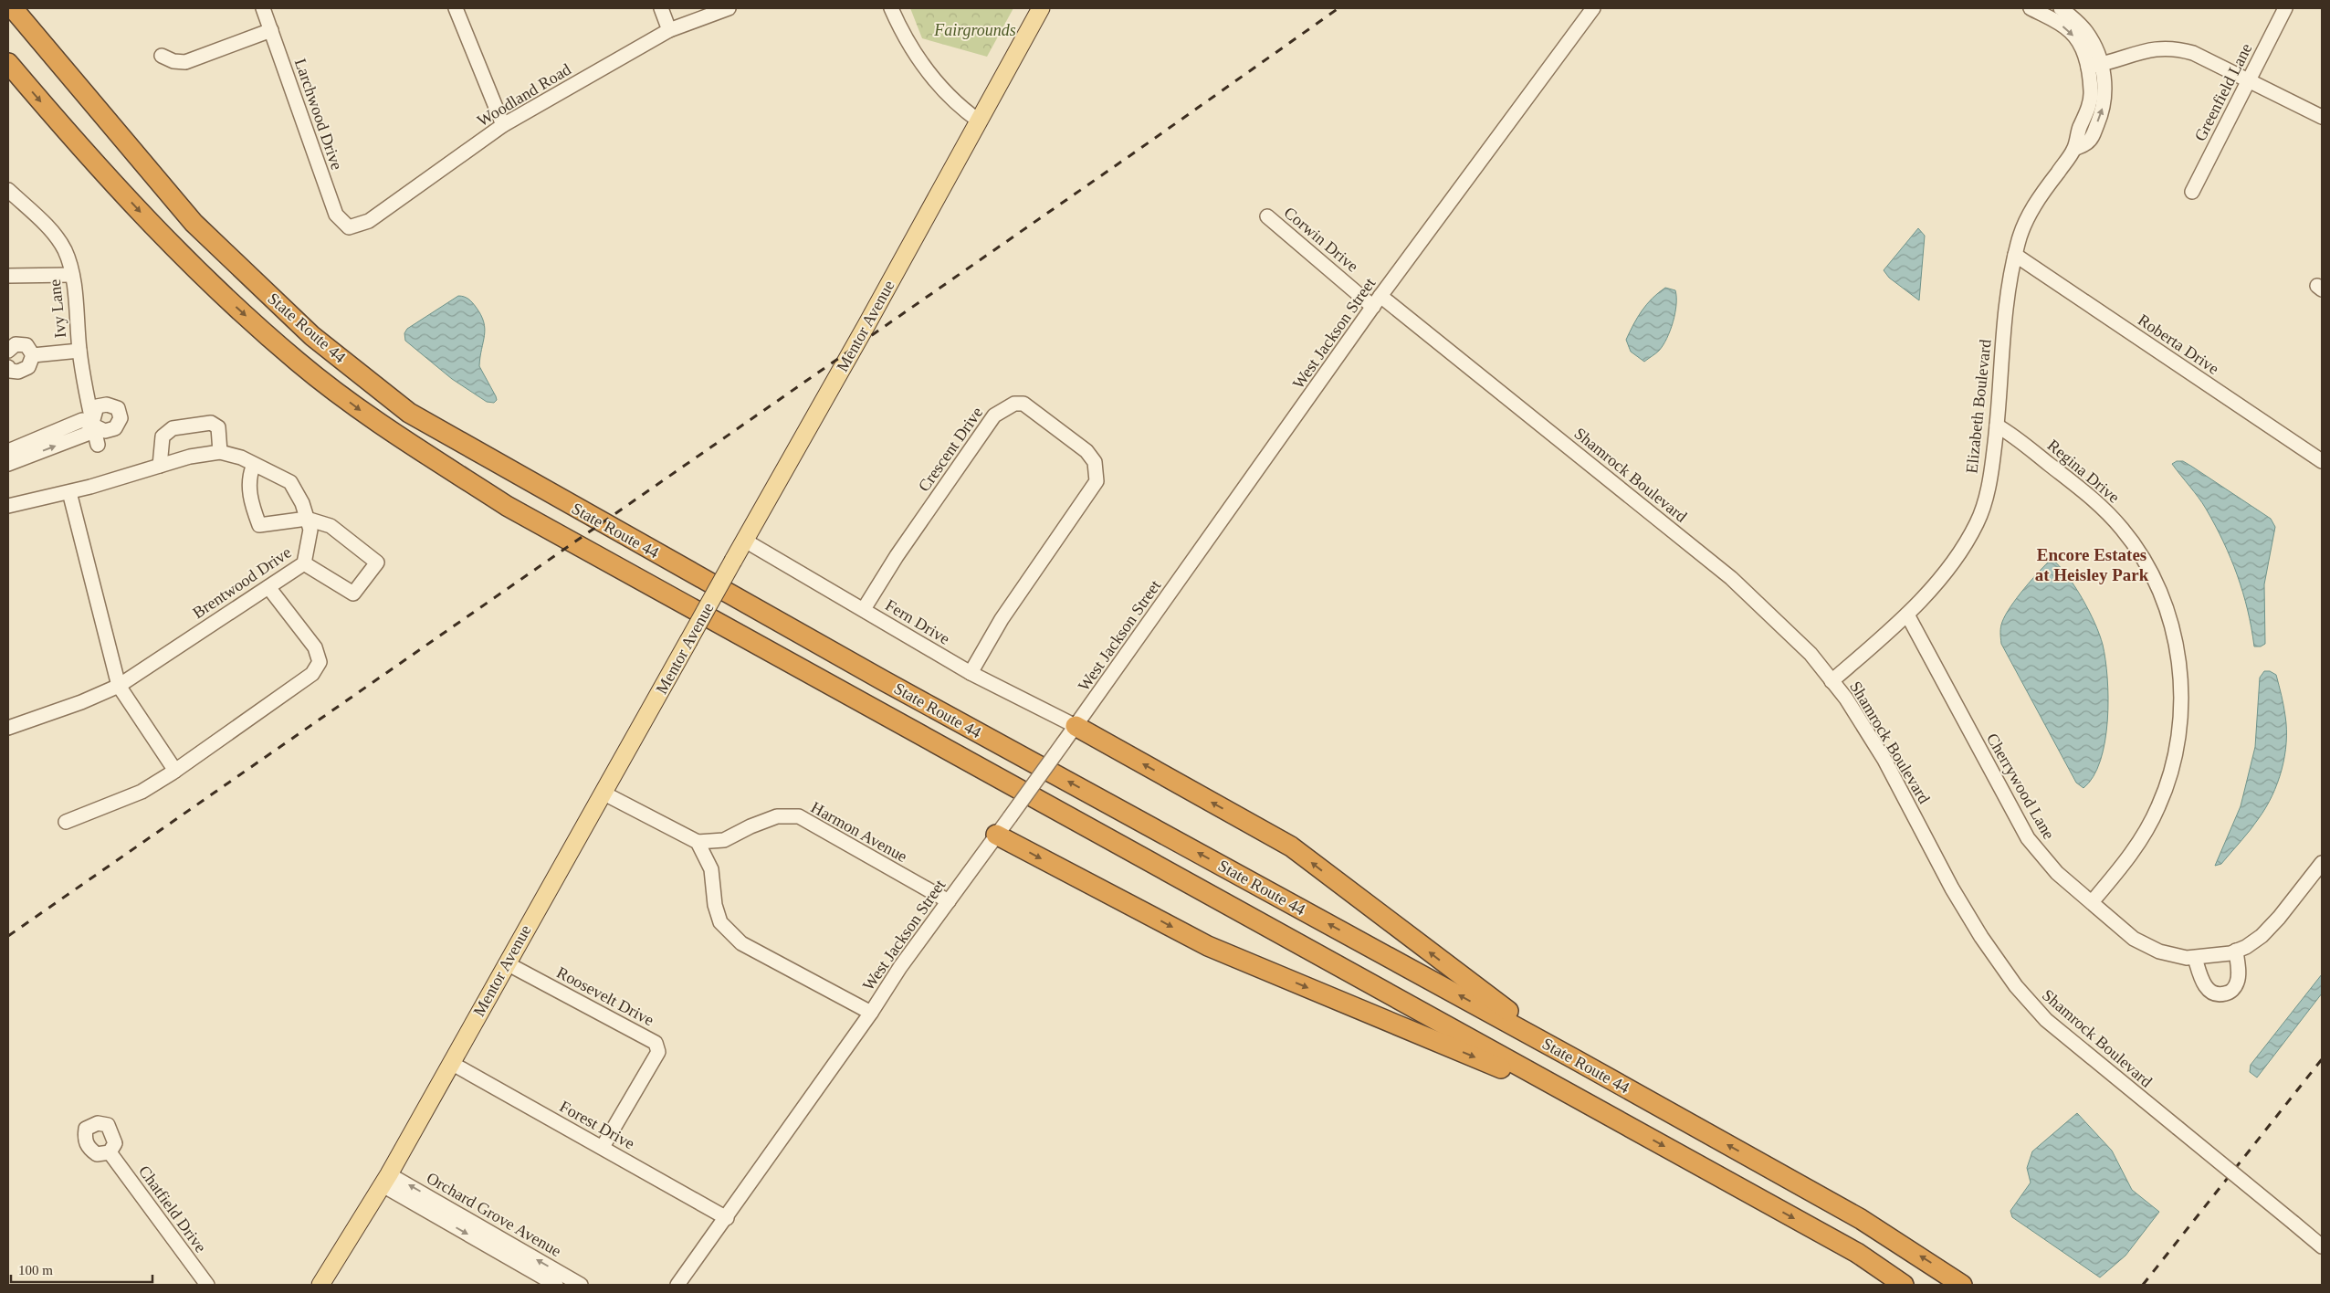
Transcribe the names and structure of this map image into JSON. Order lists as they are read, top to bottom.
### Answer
{
  "streets": {
    "highway": ["State Route 44"],
    "main road": ["Mentor Avenue"],
    "street": [
      "Greenfield Lane",
      "Woodland Road",
      "Larchwood Drive",
      "Corwin Drive",
      "Ivy Lane",
      "West Jackson Street",
      "Roberta Drive",
      "Elizabeth Boulevard",
      "Crescent Drive",
      "Regina Drive",
      "Shamrock Boulevard",
      "Brentwood Drive",
      "Fern Drive",
      "Cherrywood Lane",
      "Harmon Avenue",
      "Roosevelt Drive",
      "Forest Drive",
      "Chatfield Drive",
      "Orchard Grove Avenue"
    ]
  },
  "crossings": [
    ["Woodland Road", "Larchwood Drive"],
    ["Corwin Drive", "West Jackson Street"],
    ["Corwin Drive", "Shamrock Boulevard"],
    ["Mentor Avenue", "Fern Drive"],
    ["Mentor Avenue", "Roosevelt Drive"],
    ["Mentor Avenue", "Forest Drive"],
    ["Mentor Avenue", "Orchard Grove Avenue"],
    ["West Jackson Street", "Shamrock Boulevard"],
    ["West Jackson Street", "Fern Drive"],
    ["West Jackson Street", "Harmon Avenue"],
    ["West Jackson Street", "Forest Drive"],
    ["Roberta Drive", "Elizabeth Boulevard"],
    ["Elizabeth Boulevard", "Regina Drive"],
    ["Elizabeth Boulevard", "Shamrock Boulevard"],
    ["Elizabeth Boulevard", "Cherrywood Lane"],
    ["Crescent Drive", "Fern Drive"],
    ["Regina Drive", "Cherrywood Lane"],
    ["Roosevelt Drive", "Forest Drive"]
  ],
  "districts": ["Encore Estates at Heisley Park"],
  "parks": ["Fairgrounds"],
  "scale_bar": "100 m"
}
